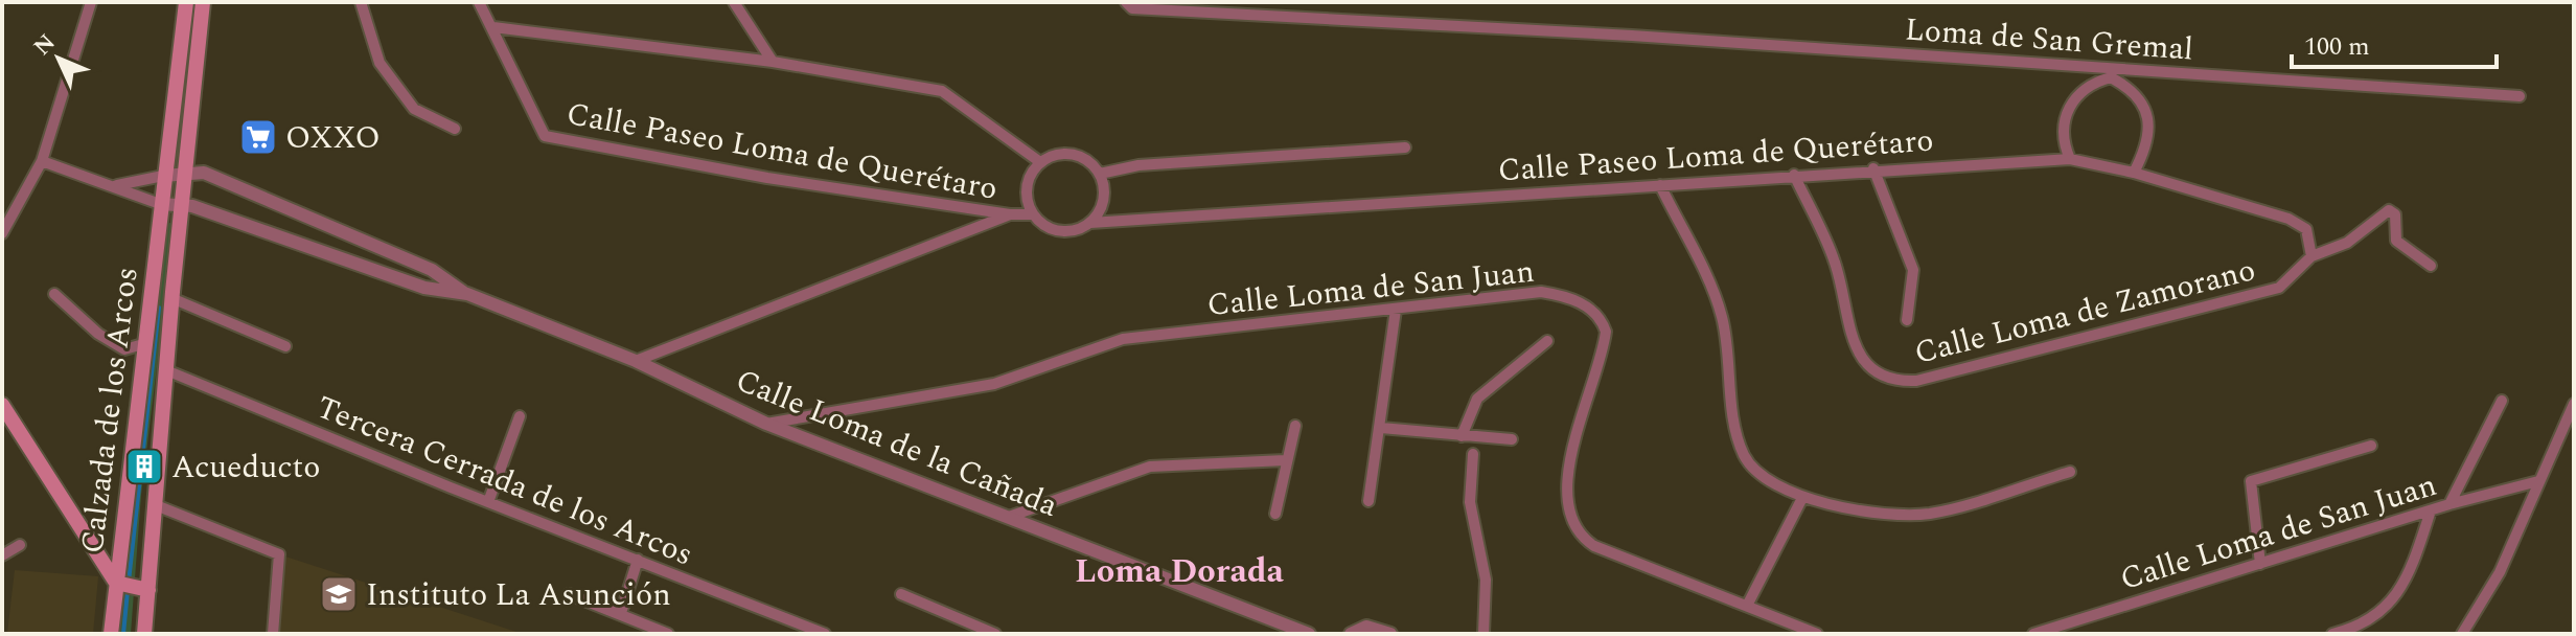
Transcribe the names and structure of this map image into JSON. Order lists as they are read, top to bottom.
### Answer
{
  "streets": {
    "main road": ["Calzada de los Arcos"],
    "street": [
      "Loma de San Gremal",
      "Calle Paseo Loma de Querétaro",
      "Calle Loma de San Juan",
      "Calle Loma de Zamorano",
      "Calle Loma de la Cañada",
      "Tercera Cerrada de los Arcos"
    ]
  },
  "crossings": [
    ["Loma de San Gremal", "Calle Paseo Loma de Querétaro"],
    ["Calle Paseo Loma de Querétaro", "Calle Loma de Zamorano"],
    ["Calle Loma de San Juan", "Calle Loma de la Cañada"],
    ["Calzada de los Arcos", "Calle Loma de la Cañada"],
    ["Calzada de los Arcos", "Tercera Cerrada de los Arcos"]
  ],
  "districts": ["Loma Dorada"],
  "places": {
    "supermarket": ["OXXO"],
    "building": ["Acueducto"],
    "school or university": ["Instituto La Asunción"]
  },
  "scale_bar": "100 m",
  "north": "top left"
}
